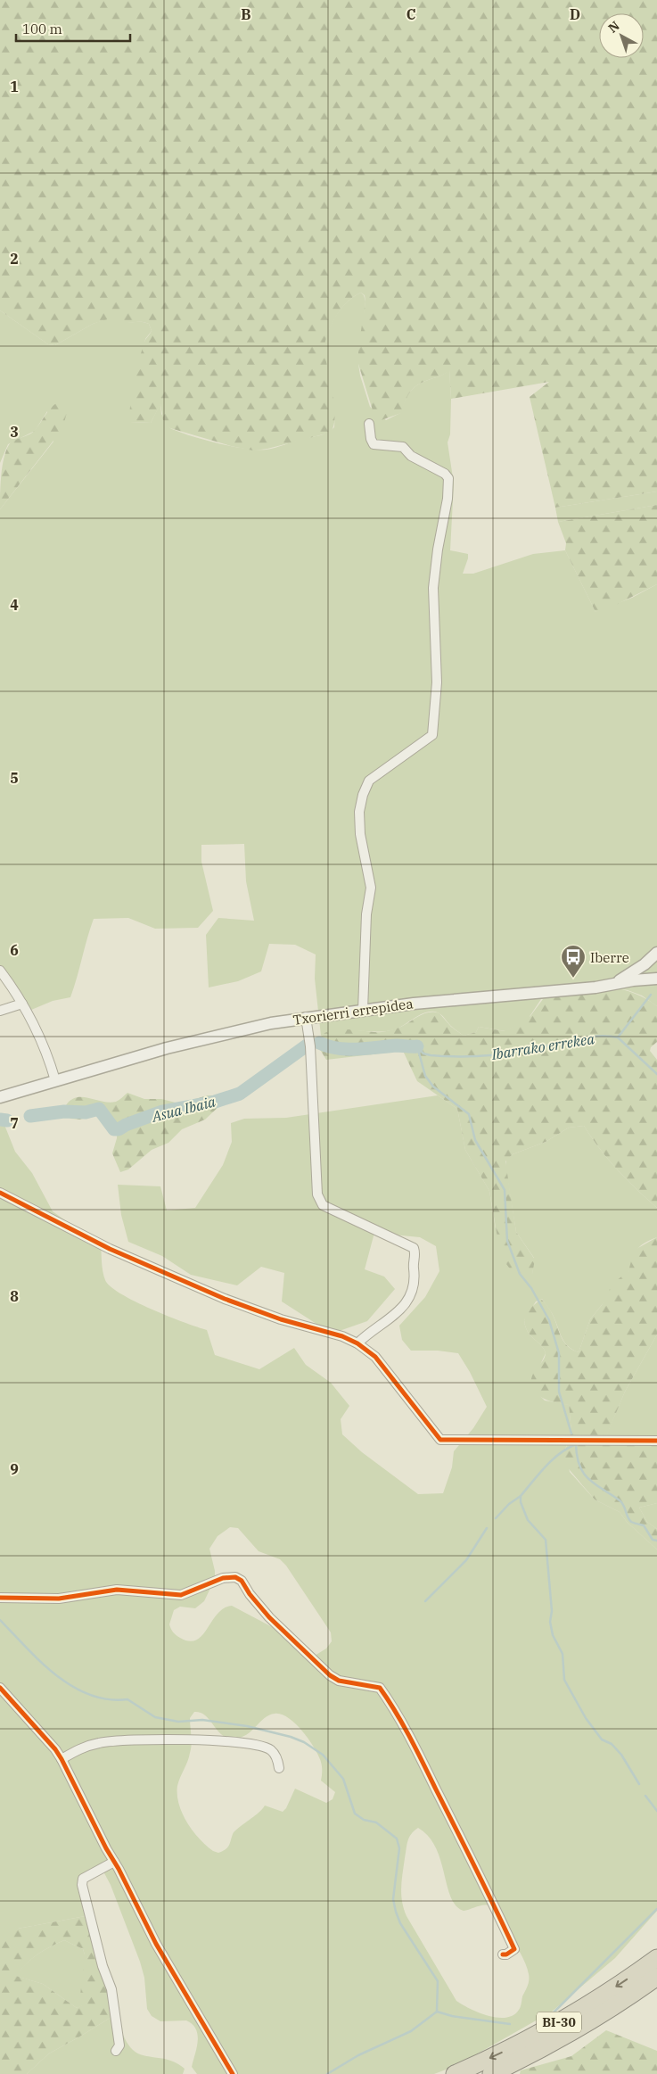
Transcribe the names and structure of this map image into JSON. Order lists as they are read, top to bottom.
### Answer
{
  "streets": {
    "highway": ["BI-30"],
    "street": ["Txorierri errepidea"]
  },
  "water": ["Ibarrako errekea", "Asua Ibaia"],
  "places": {
    "bus stop": ["Iberre"]
  },
  "scale_bar": "100 m",
  "north": "top left",
  "grid": {
    "columns": ["B", "C", "D"],
    "rows": [
      "1",
      "2",
      "3",
      "4",
      "5",
      "6",
      "7",
      "8",
      "9"
    ]
  }
}
